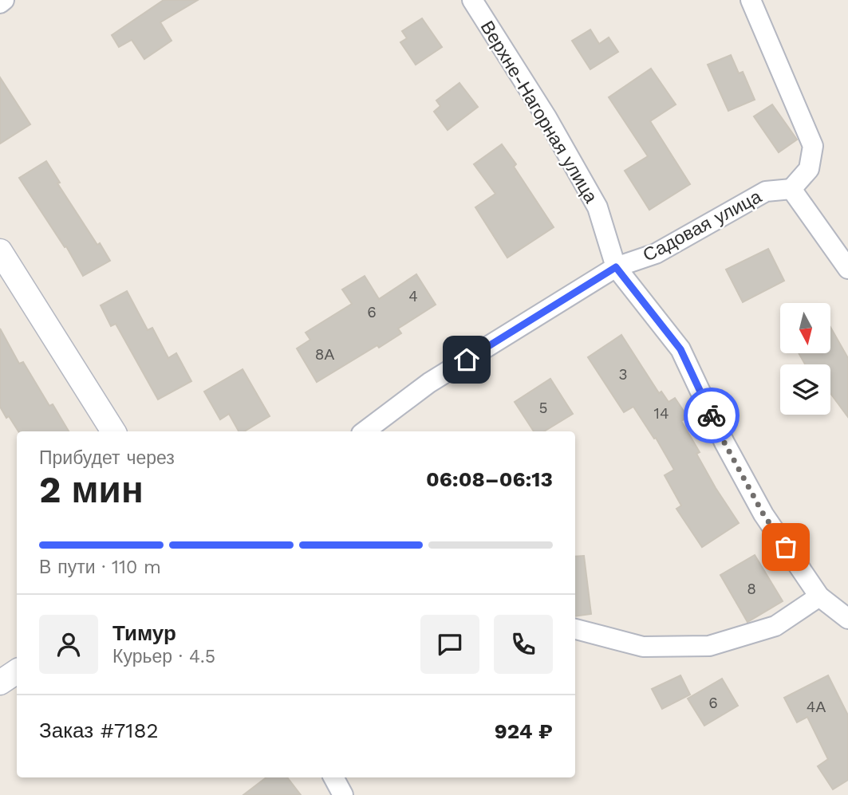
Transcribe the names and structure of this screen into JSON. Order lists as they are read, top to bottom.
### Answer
{
  "streets": {
    "street": ["Верхне-Нагорная улица", "Садовая улица"]
  },
  "crossings": [
    ["Верхне-Нагорная улица", "Садовая улица"]
  ],
  "house_numbers": [
    "4",
    "6",
    "8А",
    "3",
    "5",
    "14",
    "8",
    "6",
    "4А"
  ],
  "north": "bottom",
  "page": {
    "heading": ["2 мин", "Прибудет через", "06:08–06:13"],
    "panel": [
      "Тимур",
      "Курьер · 4.5",
      "Заказ #7182",
      "924 ₽"
    ],
    "bar": "В пути · 110 m"
  }
}
